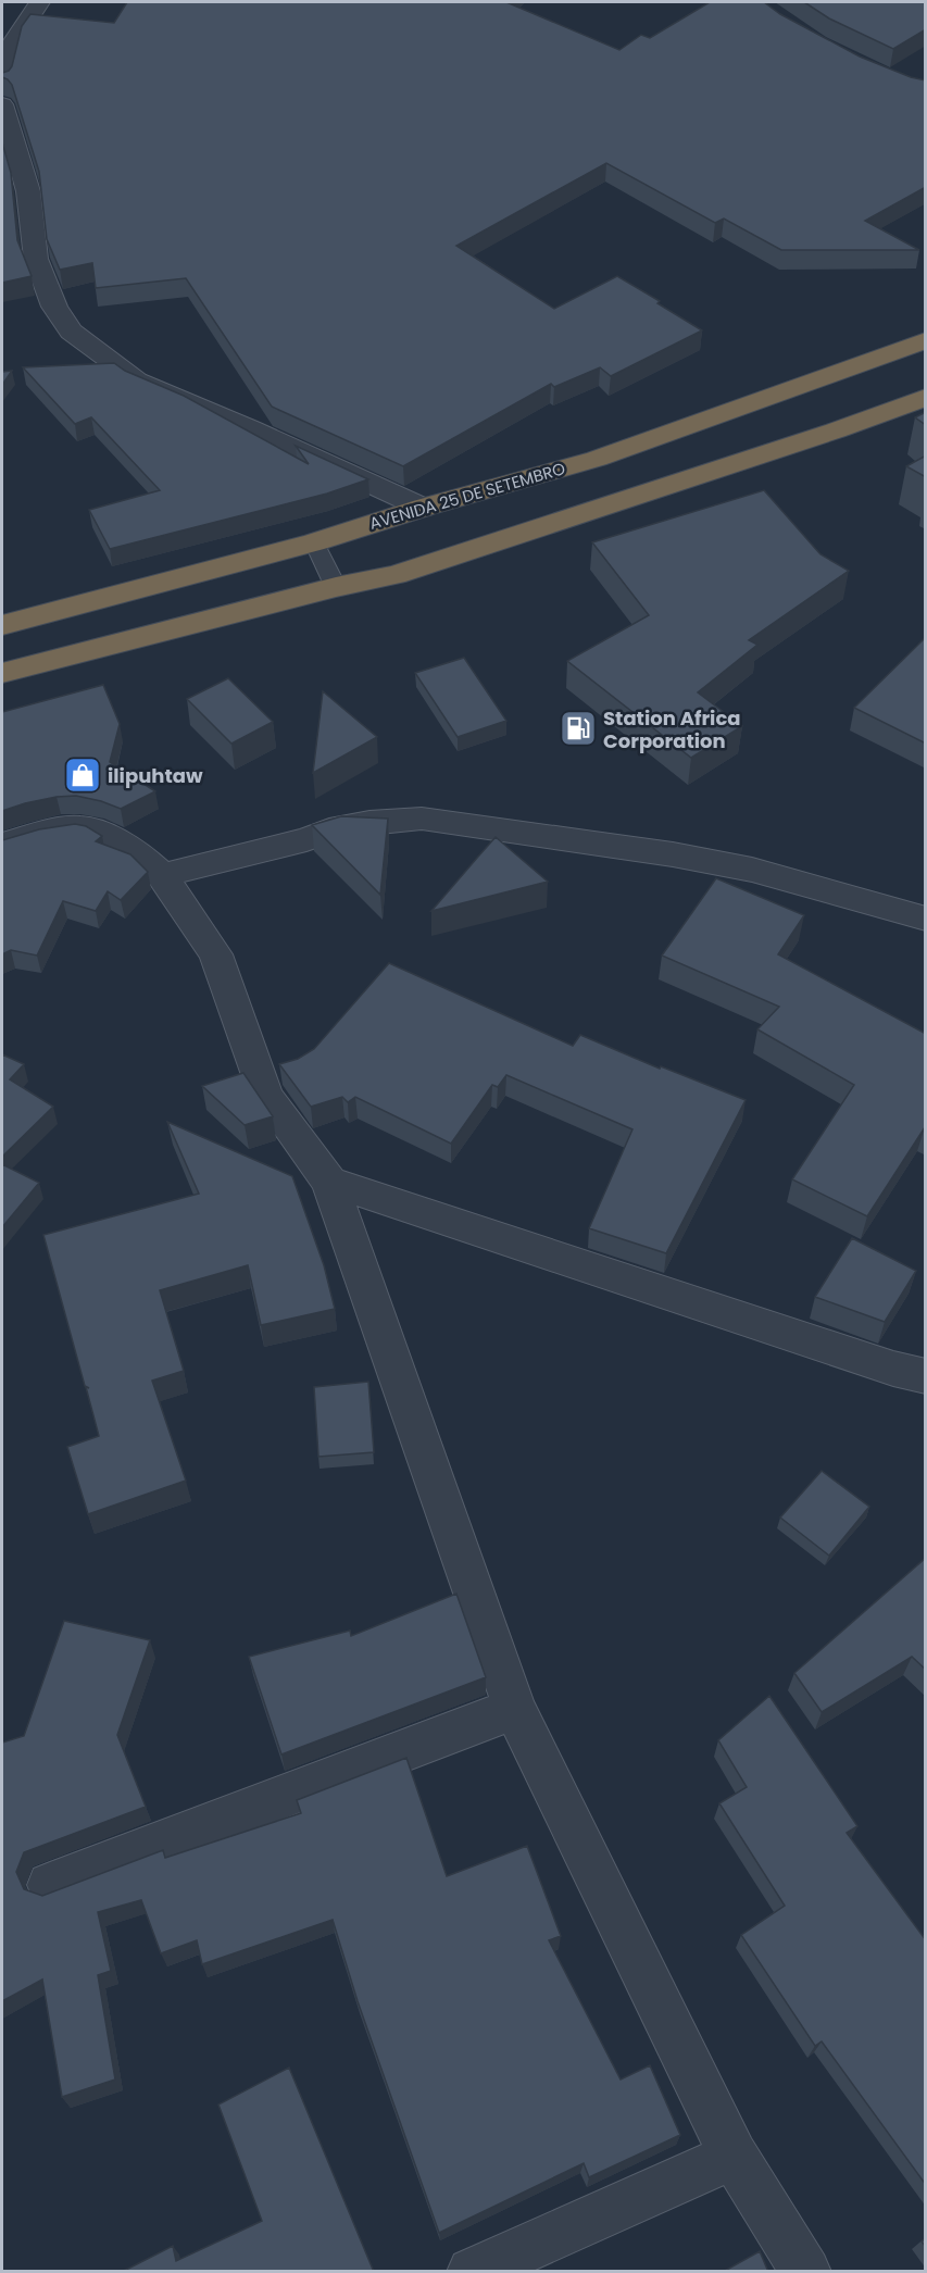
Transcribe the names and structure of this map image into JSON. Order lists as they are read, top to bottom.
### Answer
{
  "streets": {
    "highway": ["AVENIDA 25 DE SETEMBRO"]
  },
  "places": {
    "fuel station": ["Station Africa Corporation"],
    "shop": ["ilipuhtaw"]
  }
}
